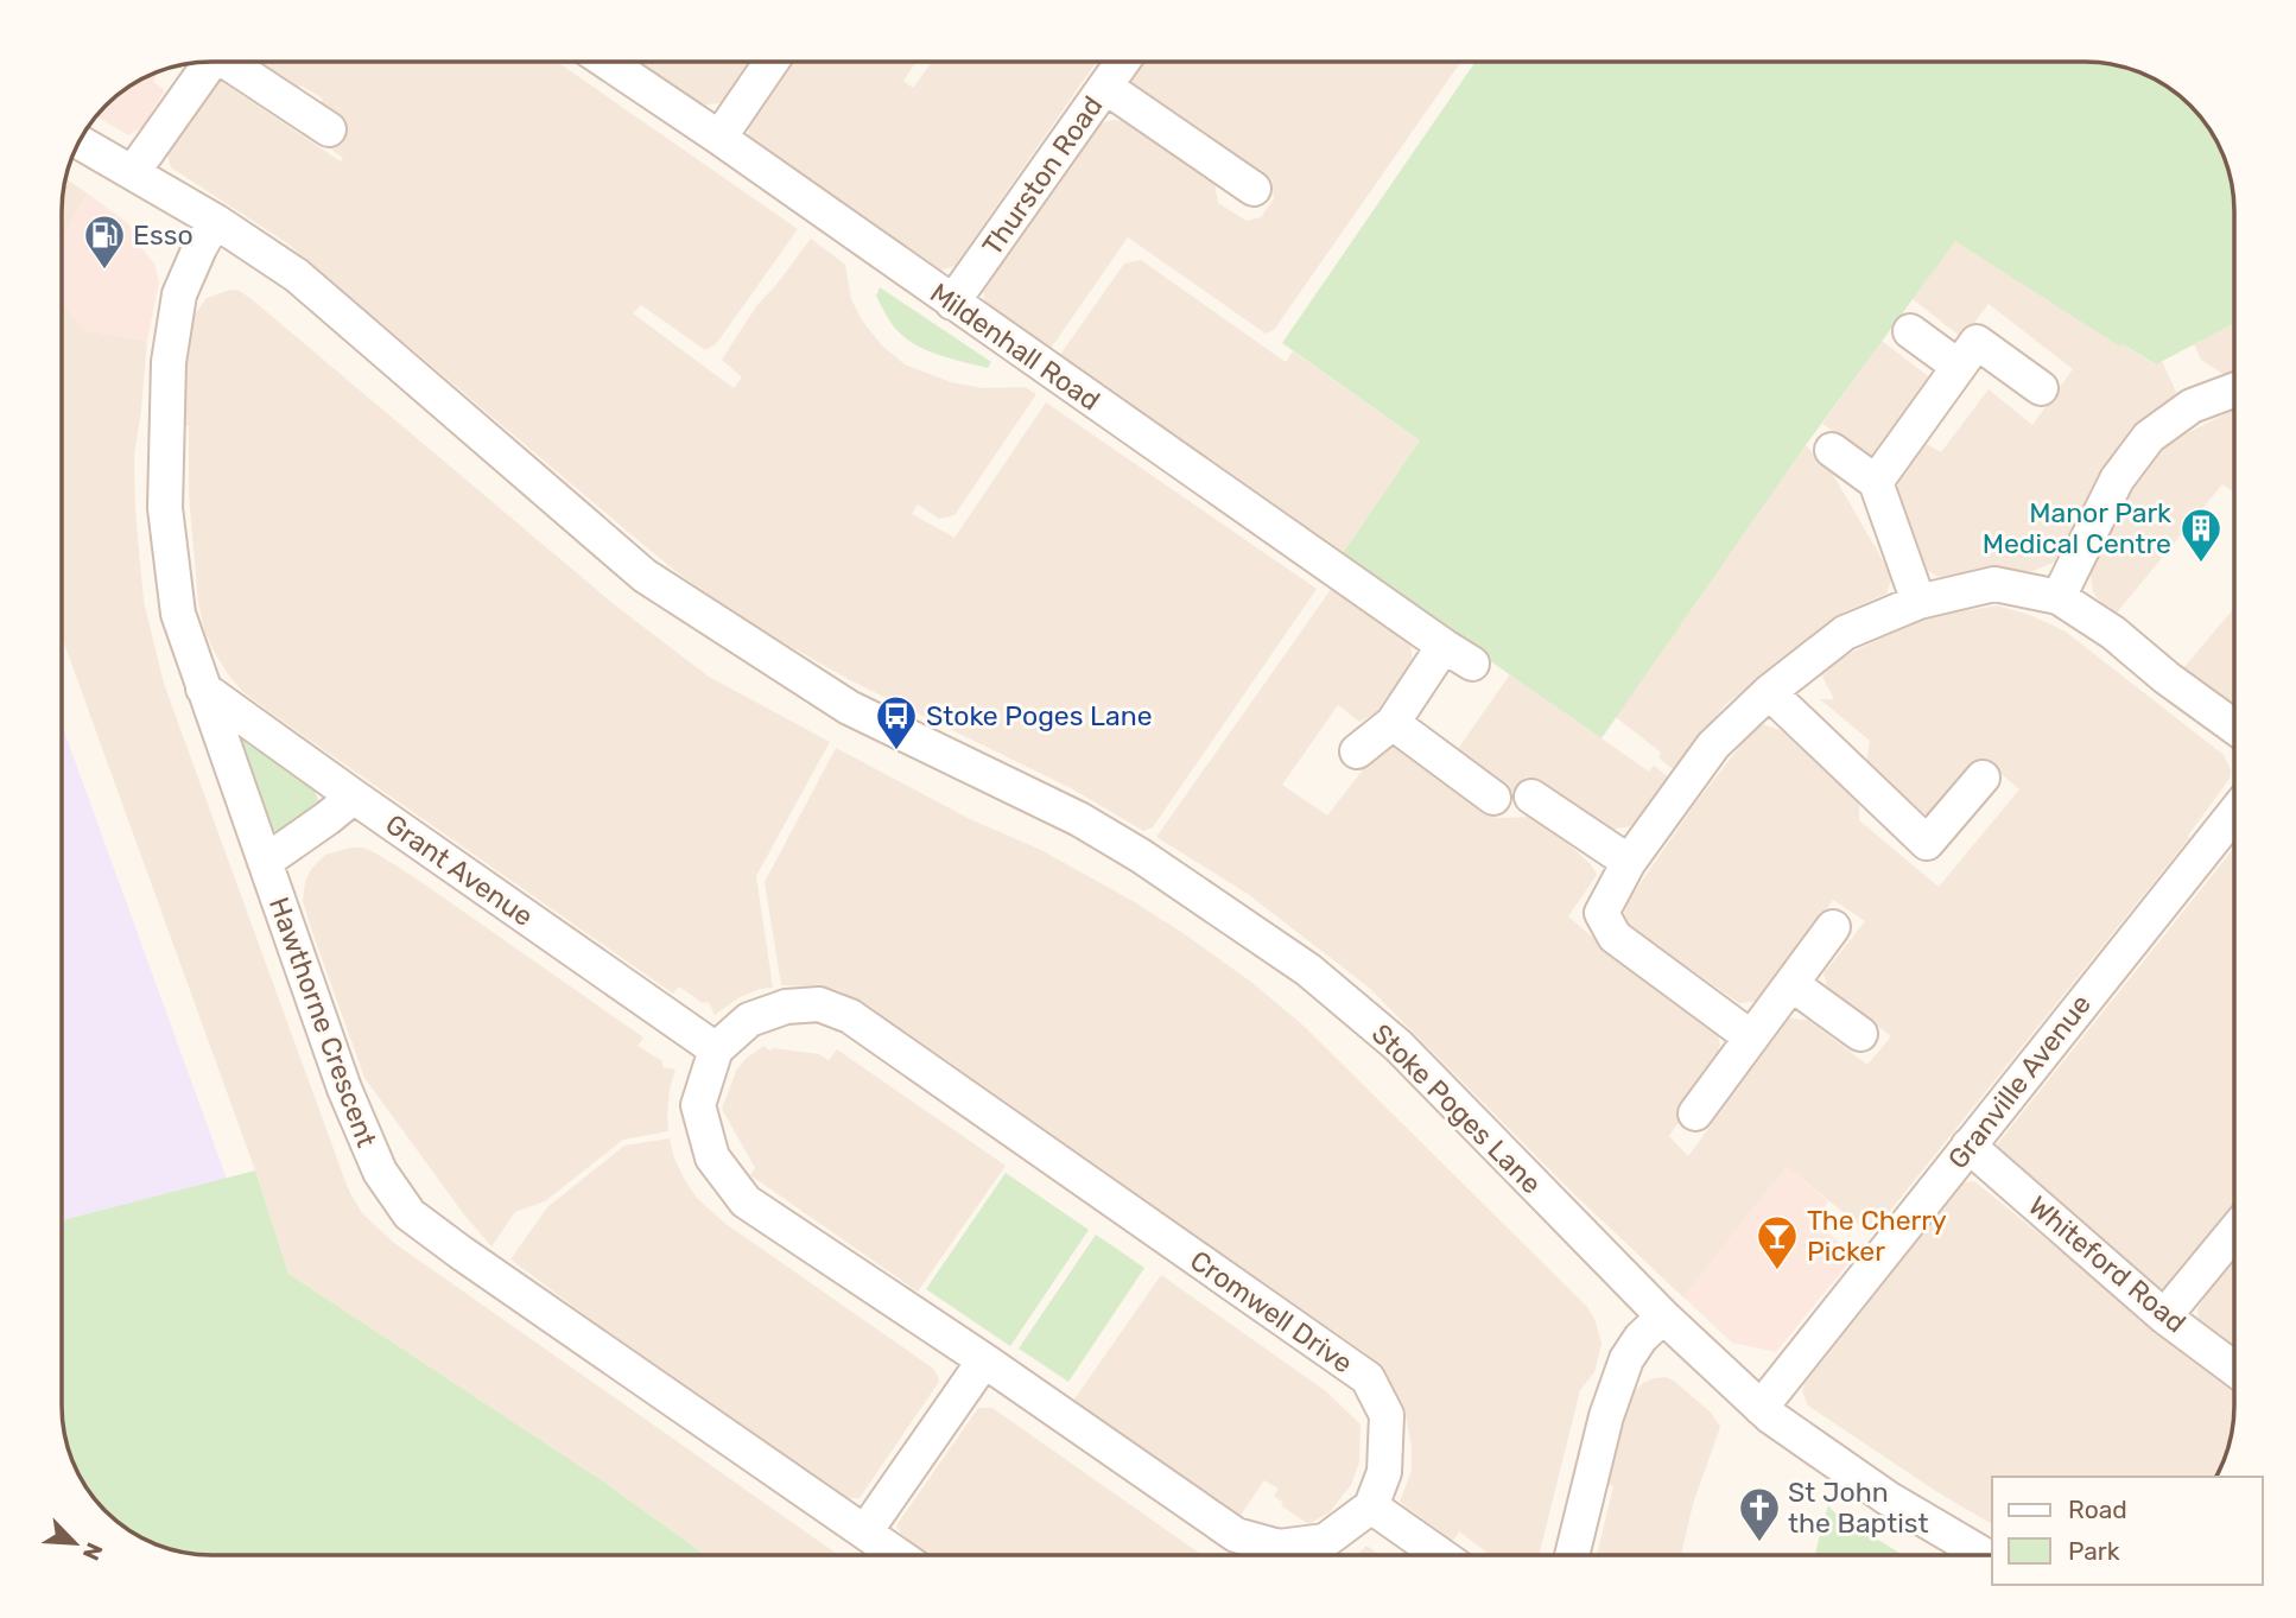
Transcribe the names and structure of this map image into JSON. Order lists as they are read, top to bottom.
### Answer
{
  "streets": {
    "street": [
      "Thurston Road",
      "Mildenhall Road",
      "Grant Avenue",
      "Hawthorne Crescent",
      "Granville Avenue",
      "Stoke Poges Lane",
      "Whiteford Road",
      "Cromwell Drive"
    ]
  },
  "crossings": [
    ["Thurston Road", "Mildenhall Road"],
    ["Grant Avenue", "Hawthorne Crescent"],
    ["Grant Avenue", "Cromwell Drive"],
    ["Hawthorne Crescent", "Stoke Poges Lane"],
    ["Granville Avenue", "Stoke Poges Lane"],
    ["Granville Avenue", "Whiteford Road"]
  ],
  "places": {
    "fuel station": ["Esso"],
    "building": ["Manor Park Medical Centre"],
    "bus stop": ["Stoke Poges Lane"],
    "bar": ["The Cherry Picker"],
    "church": ["St John the Baptist"]
  },
  "legend": ["Road", "Park"],
  "north": "bottom right"
}
